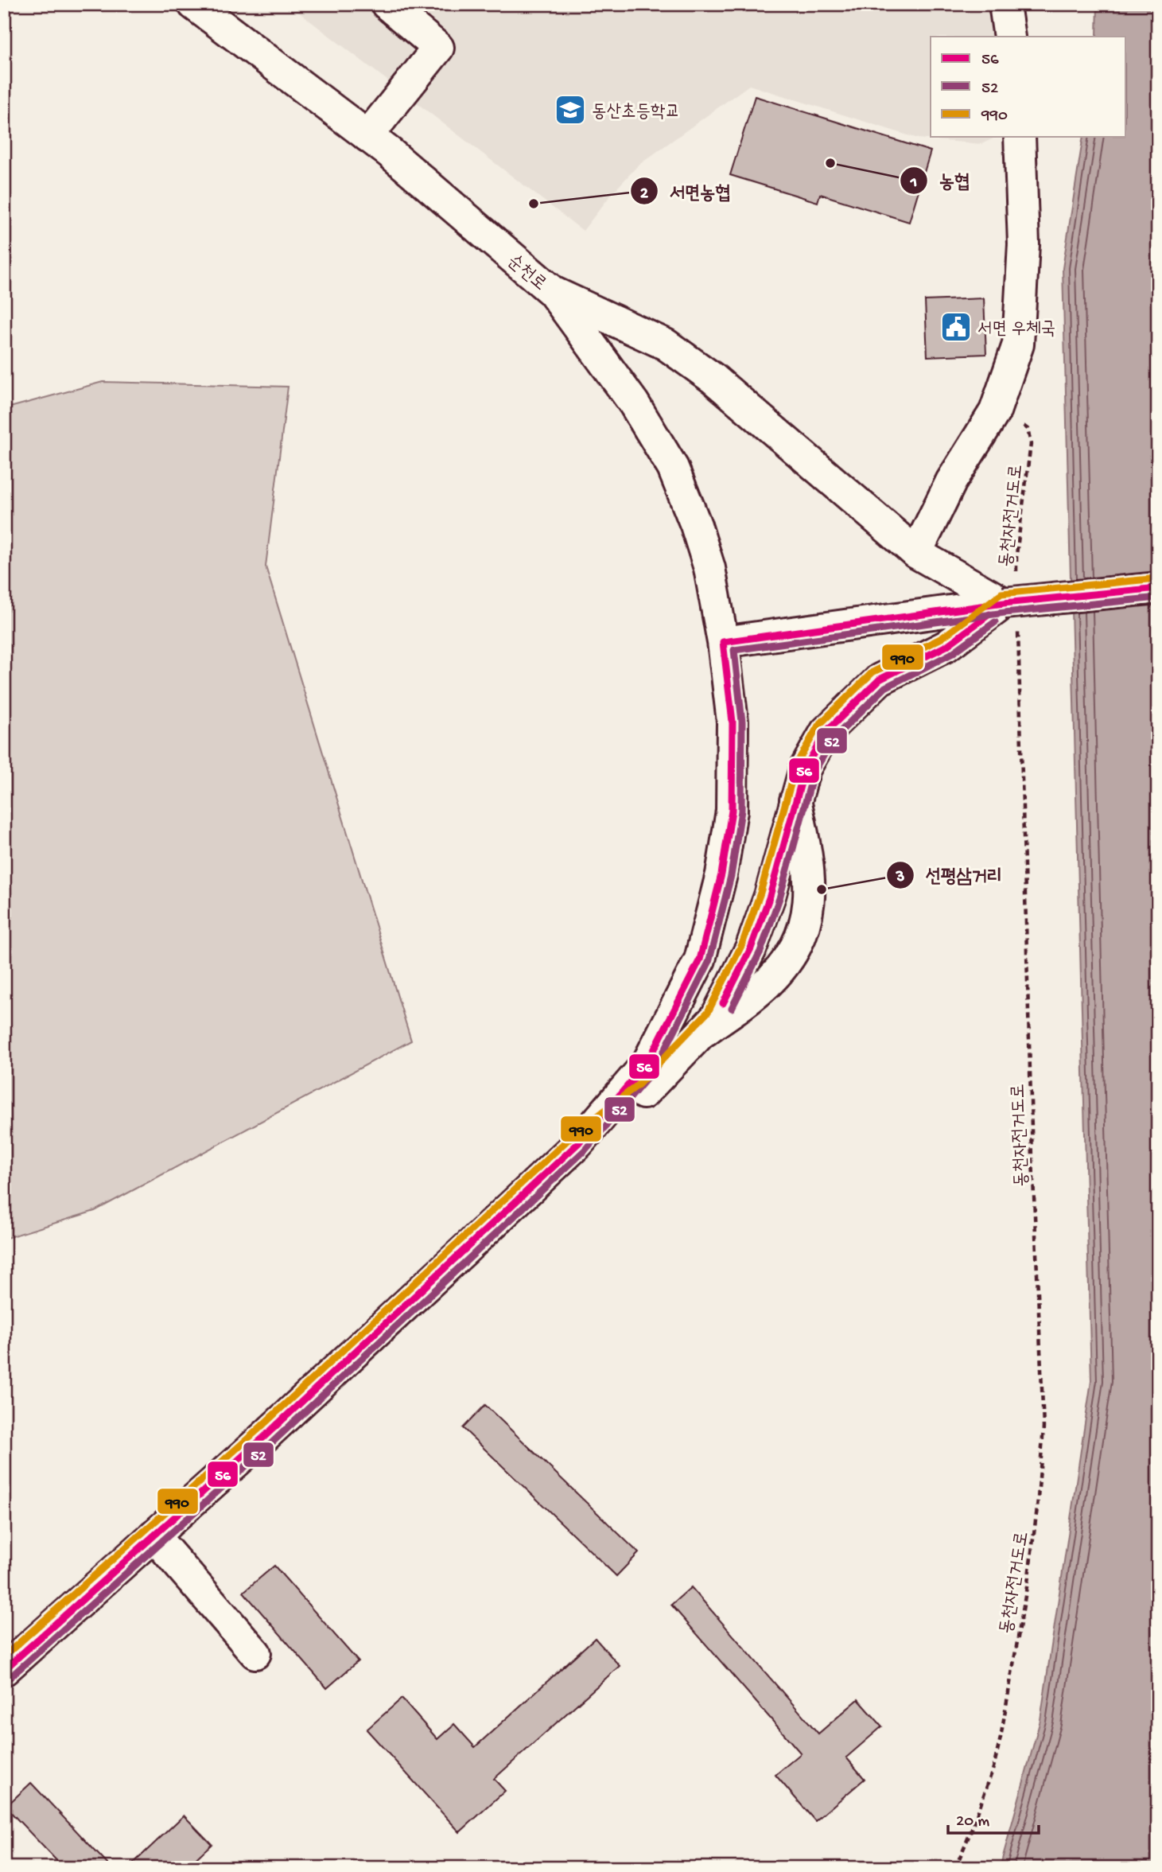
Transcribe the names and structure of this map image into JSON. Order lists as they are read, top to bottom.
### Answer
{
  "streets": {
    "main road": ["순천로"],
    "path": ["동천자전거도로"]
  },
  "places": {
    "school or university": ["동산초등학교"],
    "other": ["농협", "서면농협", "선평삼거리"],
    "public building": ["서면 우체국"]
  },
  "lines": ["transit line 990", "transit line 56", "transit line 52"],
  "legend": ["56", "52", "990"],
  "scale_bar": "20 m"
}
